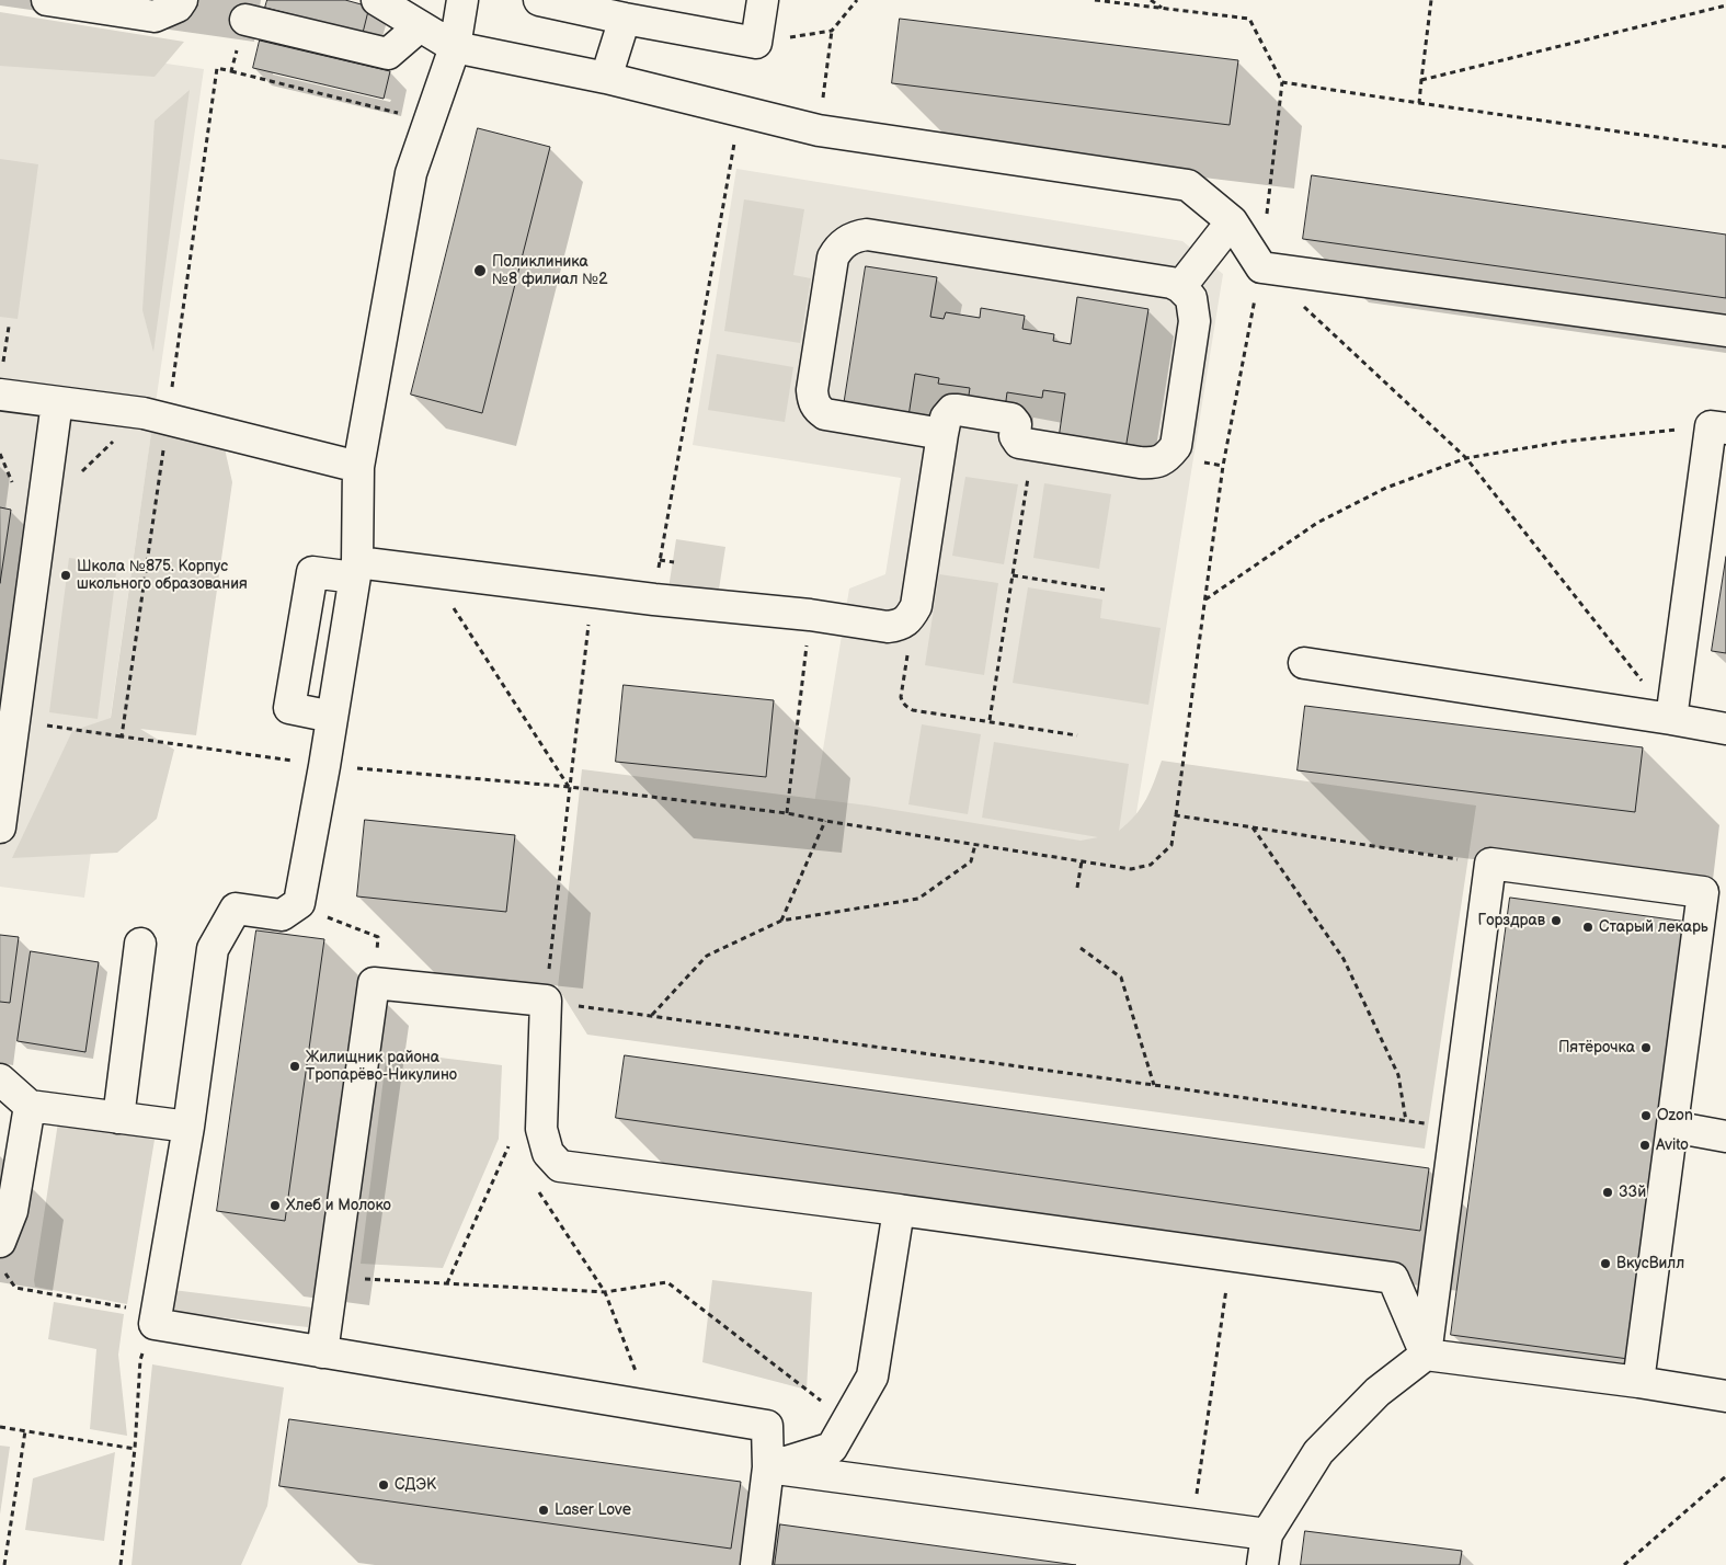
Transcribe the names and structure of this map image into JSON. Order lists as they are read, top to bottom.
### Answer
{
  "places": [
    "Поликлиника №8 филиал №2",
    "Школа №875. Корпус школьного образования",
    "Горздрав",
    "Старый лекарь",
    "Пятёрочка",
    "Жилищник района Тропарёво-Никулино",
    "Ozon",
    "Avito",
    "33й",
    "Хлеб и Молоко",
    "ВкусВилл",
    "СДЭК",
    "Laser Love"
  ]
}
